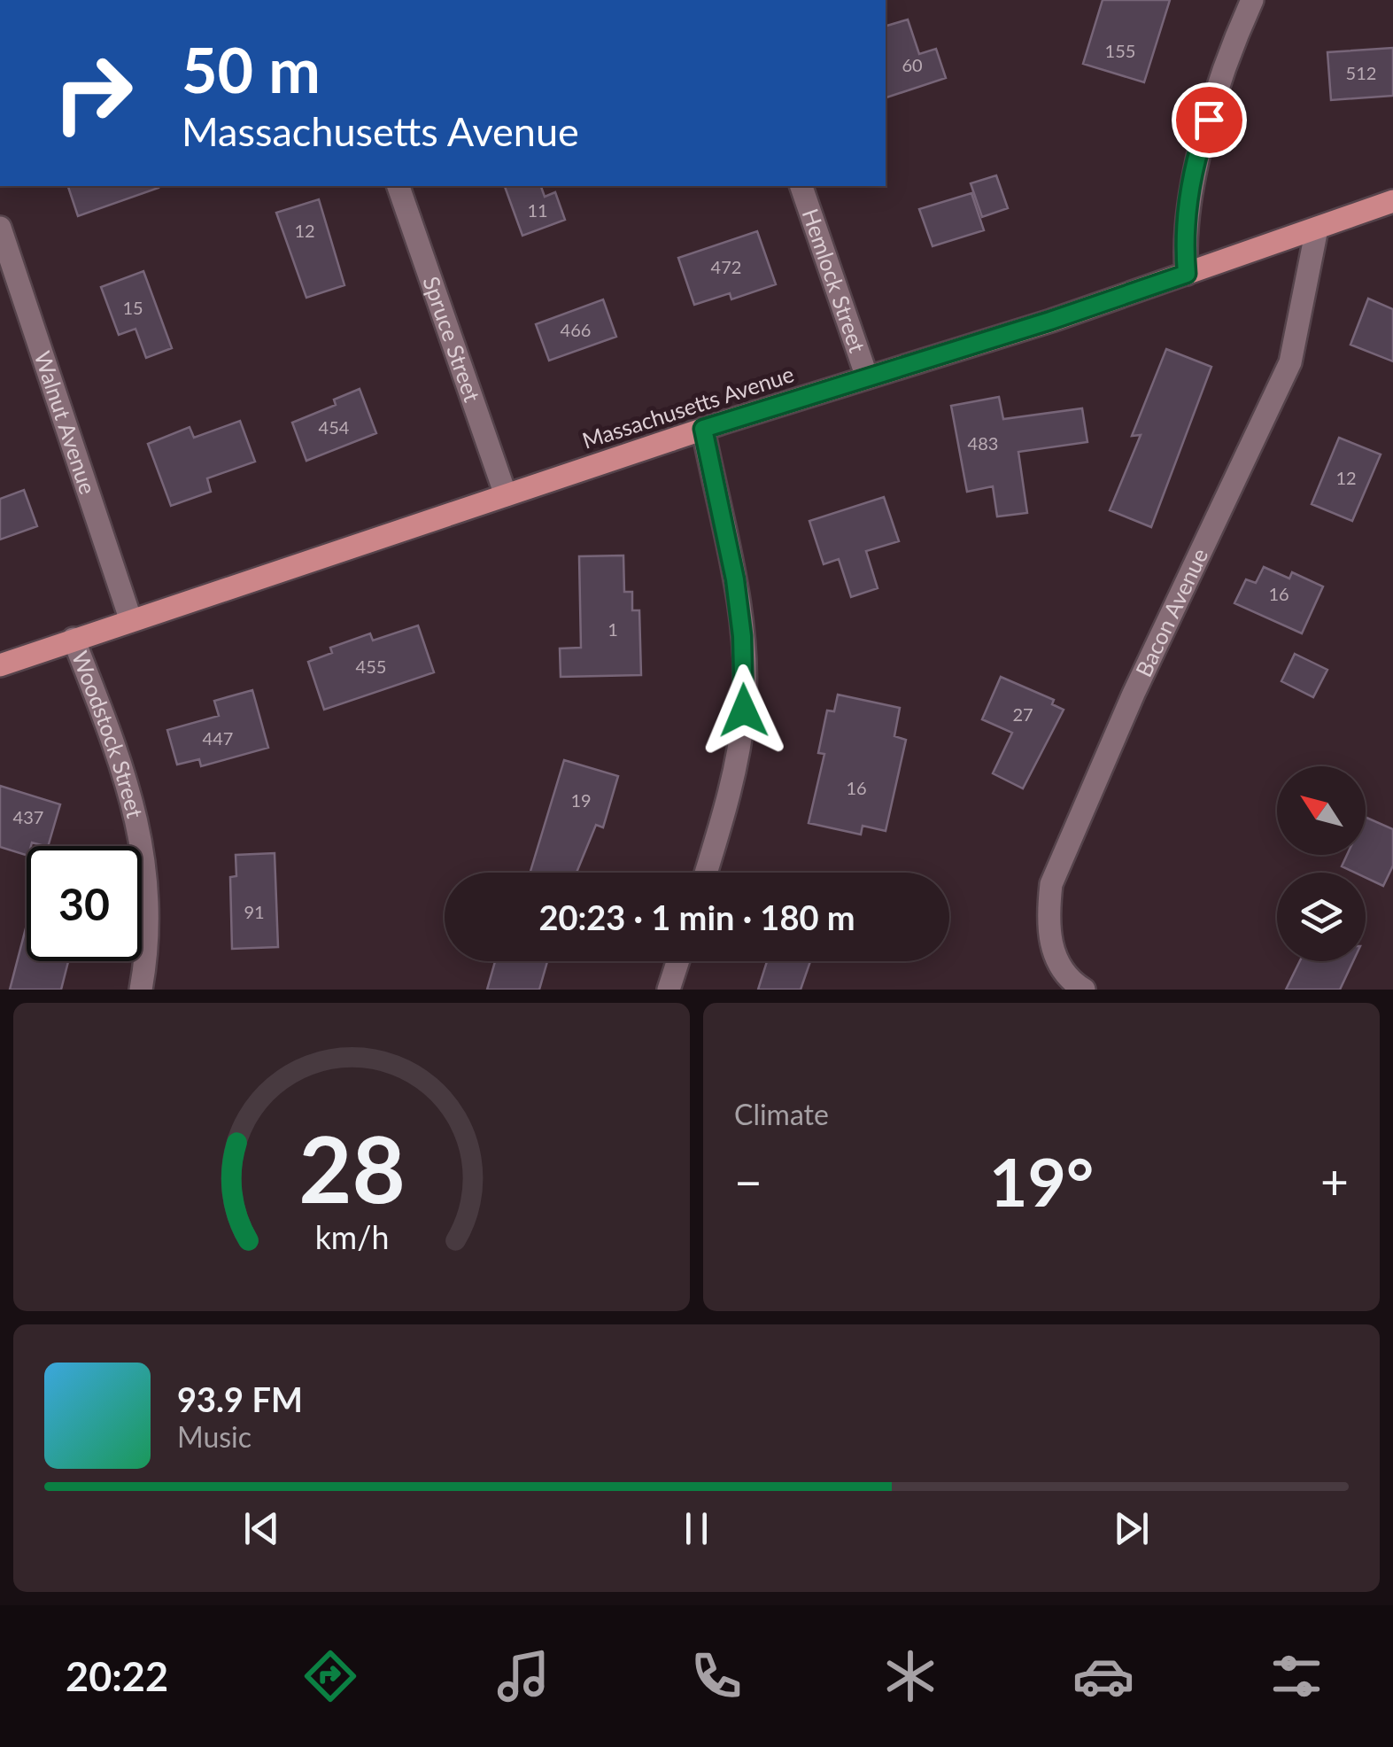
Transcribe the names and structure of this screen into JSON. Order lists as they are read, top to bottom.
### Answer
{
  "streets": {
    "main road": ["Massachusetts Avenue"],
    "street": [
      "Hemlock Street",
      "Spruce Street",
      "Walnut Avenue",
      "Bacon Avenue",
      "Woodstock Street"
    ]
  },
  "crossings": [
    ["Hemlock Street", "Massachusetts Avenue"],
    ["Spruce Street", "Massachusetts Avenue"],
    ["Massachusetts Avenue", "Walnut Avenue"],
    ["Massachusetts Avenue", "Bacon Avenue"],
    ["Massachusetts Avenue", "Woodstock Street"]
  ],
  "house_numbers": [
    "155",
    "60",
    "512",
    "11",
    "12",
    "472",
    "15",
    "466",
    "454",
    "483",
    "12",
    "16",
    "1",
    "455",
    "27",
    "447",
    "16",
    "19",
    "437",
    "91"
  ],
  "north": "top left",
  "page": {
    "turn": ["50 m", "Massachusetts Avenue"],
    "limit": "30",
    "trip": "20:23 · 1 min · 180 m",
    "tile": "Climate",
    "heat": ["−", "19°", "+"],
    "song": ["93.9 FM", "Music"],
    "tabs": "20:22",
    "gauge": ["28", "km/h"]
  }
}
